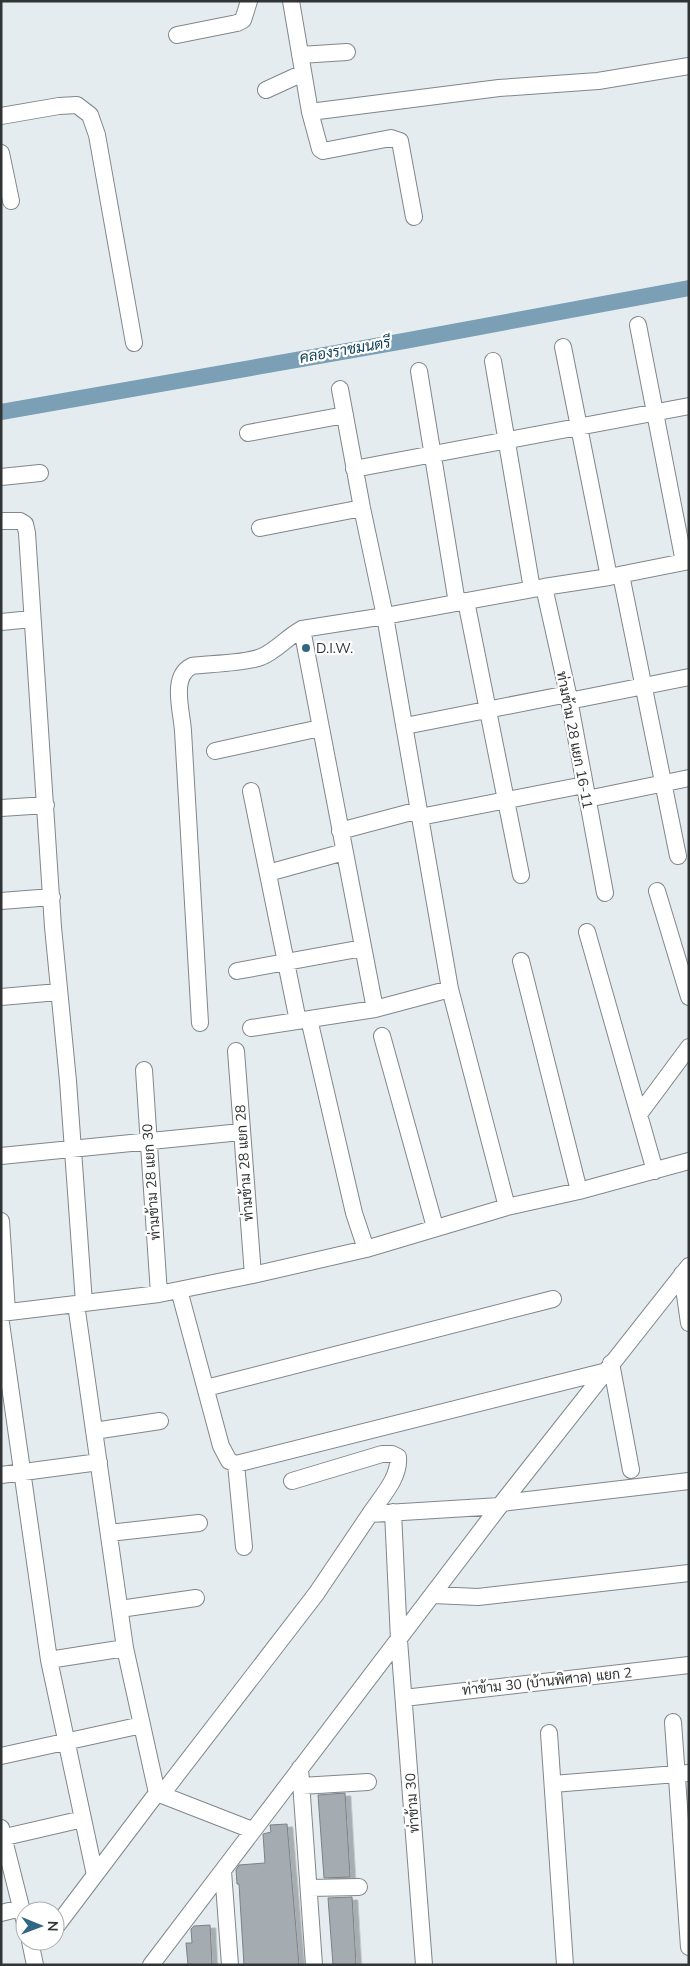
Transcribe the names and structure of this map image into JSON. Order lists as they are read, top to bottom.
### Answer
{
  "streets": {
    "street": [
      "ท่ามข้าม 28 แยก 16-11",
      "ท่ามข้าม 28 แยก 28",
      "ท่ามข้าม 28 แยก 30",
      "ท่าข้าม 30 (บ้านพิศาล) แยก 2",
      "ท่าข้าม 30"
    ]
  },
  "crossings": [
    ["ท่าข้าม 30 (บ้านพิศาล) แยก 2", "ท่าข้าม 30"]
  ],
  "water": ["คลองราชมนตรี"],
  "places": ["D.I.W."],
  "north": "right"
}
